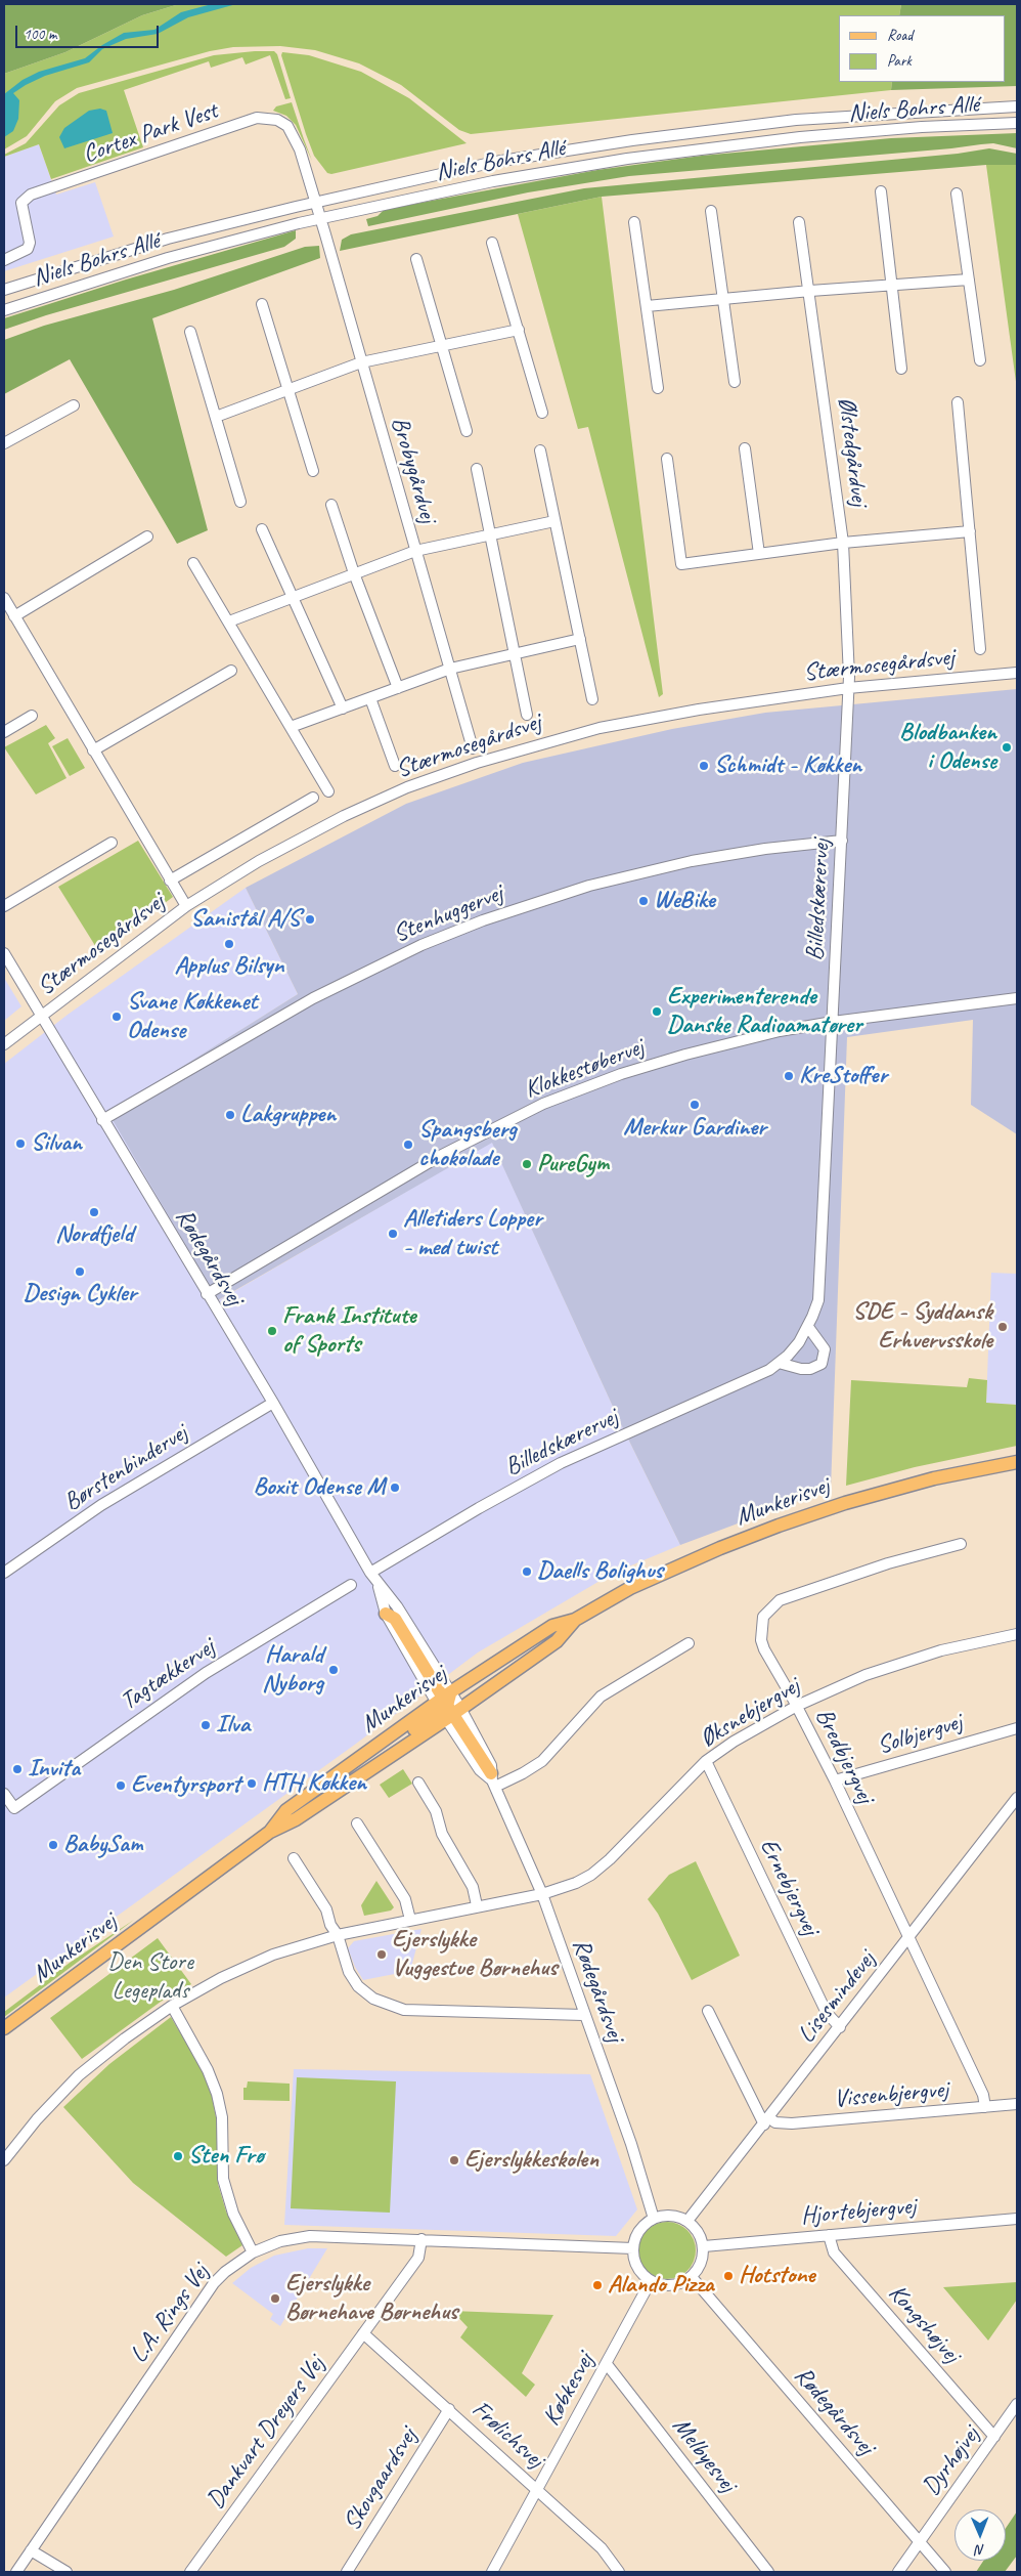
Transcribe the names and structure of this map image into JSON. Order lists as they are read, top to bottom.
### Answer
{
  "streets": {
    "main road": ["Munkerisvej"],
    "street": [
      "Niels Bohrs Allé",
      "Cortex Park Vest",
      "Ølstedgårdvej",
      "Brobygårdvej",
      "Stærmosegårdsvej",
      "Billedskærervej",
      "Stenhuggervej",
      "Klokkestøbervej",
      "Rødegårdsvej",
      "Børstenbindervej",
      "Tagtækkervej",
      "Øksnebjergvej",
      "Solbjergvej",
      "Bredbjergvej",
      "Ernebjergvej",
      "Lisesmindevej",
      "Vissenbjergvej",
      "Hjortebjergvej",
      "L.A. Rings Vej",
      "Kongshøjvej",
      "Købkesvej",
      "Dankvart Dreyers Vej",
      "Frølichsvej",
      "Melbyesvej",
      "Dyrhøjvej",
      "Skovgaardsvej"
    ]
  },
  "crossings": [
    ["Niels Bohrs Allé", "Cortex Park Vest"],
    ["Niels Bohrs Allé", "Brobygårdvej"],
    ["Cortex Park Vest", "Brobygårdvej"],
    ["Ølstedgårdvej", "Stærmosegårdsvej"],
    ["Ølstedgårdvej", "Billedskærervej"],
    ["Stærmosegårdsvej", "Billedskærervej"],
    ["Stærmosegårdsvej", "Rødegårdsvej"],
    ["Billedskærervej", "Stenhuggervej"],
    ["Billedskærervej", "Klokkestøbervej"],
    ["Billedskærervej", "Rødegårdsvej"],
    ["Stenhuggervej", "Rødegårdsvej"],
    ["Klokkestøbervej", "Rødegårdsvej"],
    ["Rødegårdsvej", "Børstenbindervej"],
    ["Rødegårdsvej", "Munkerisvej"],
    ["Rødegårdsvej", "Øksnebjergvej"],
    ["Rødegårdsvej", "Lisesmindevej"],
    ["Rødegårdsvej", "Hjortebjergvej"],
    ["Rødegårdsvej", "L.A. Rings Vej"],
    ["Rødegårdsvej", "Købkesvej"],
    ["Rødegårdsvej", "Dyrhøjvej"],
    ["Øksnebjergvej", "Bredbjergvej"],
    ["Øksnebjergvej", "Ernebjergvej"],
    ["Solbjergvej", "Bredbjergvej"],
    ["Bredbjergvej", "Lisesmindevej"],
    ["Bredbjergvej", "Vissenbjergvej"],
    ["Ernebjergvej", "Lisesmindevej"],
    ["Lisesmindevej", "Vissenbjergvej"],
    ["Lisesmindevej", "Hjortebjergvej"],
    ["Lisesmindevej", "L.A. Rings Vej"],
    ["Lisesmindevej", "Købkesvej"],
    ["Hjortebjergvej", "L.A. Rings Vej"],
    ["Hjortebjergvej", "Kongshøjvej"],
    ["Hjortebjergvej", "Købkesvej"],
    ["L.A. Rings Vej", "Købkesvej"],
    ["L.A. Rings Vej", "Dankvart Dreyers Vej"],
    ["Kongshøjvej", "Dyrhøjvej"],
    ["Købkesvej", "Frølichsvej"],
    ["Købkesvej", "Melbyesvej"],
    ["Dankvart Dreyers Vej", "Frølichsvej"],
    ["Frølichsvej", "Skovgaardsvej"]
  ],
  "parks": ["Den Store Legeplads"],
  "places": [
    "Blodbanken i Odense",
    "Schmidt - Køkken",
    "WeBike",
    "Sanistål A/S",
    "Applus Bilsyn",
    "Experimenterende Danske Radioamatører",
    "Svane Køkkenet Odense",
    "KreStoffer",
    "Merkur Gardiner",
    "Lakgruppen",
    "Silvan",
    "Spangsberg chokolade",
    "PureGym",
    "Nordfjeld",
    "Alletiders Lopper - med twist",
    "Design Cykler",
    "SDE - Syddansk Erhvervsskole",
    "Frank Institute of Sports",
    "Boxit Odense M",
    "Daells Bolighus",
    "Harald Nyborg",
    "Ilva",
    "Invita",
    "HTH Køkken",
    "Eventyrsport",
    "BabySam",
    "Ejerslykke Vuggestue Børnehus",
    "Sten Frø",
    "Ejerslykkeskolen",
    "Hotstone",
    "Alando Pizza",
    "Ejerslykke Børnehave Børnehus"
  ],
  "legend": ["Road", "Park"],
  "scale_bar": "100 m",
  "north": "bottom"
}
